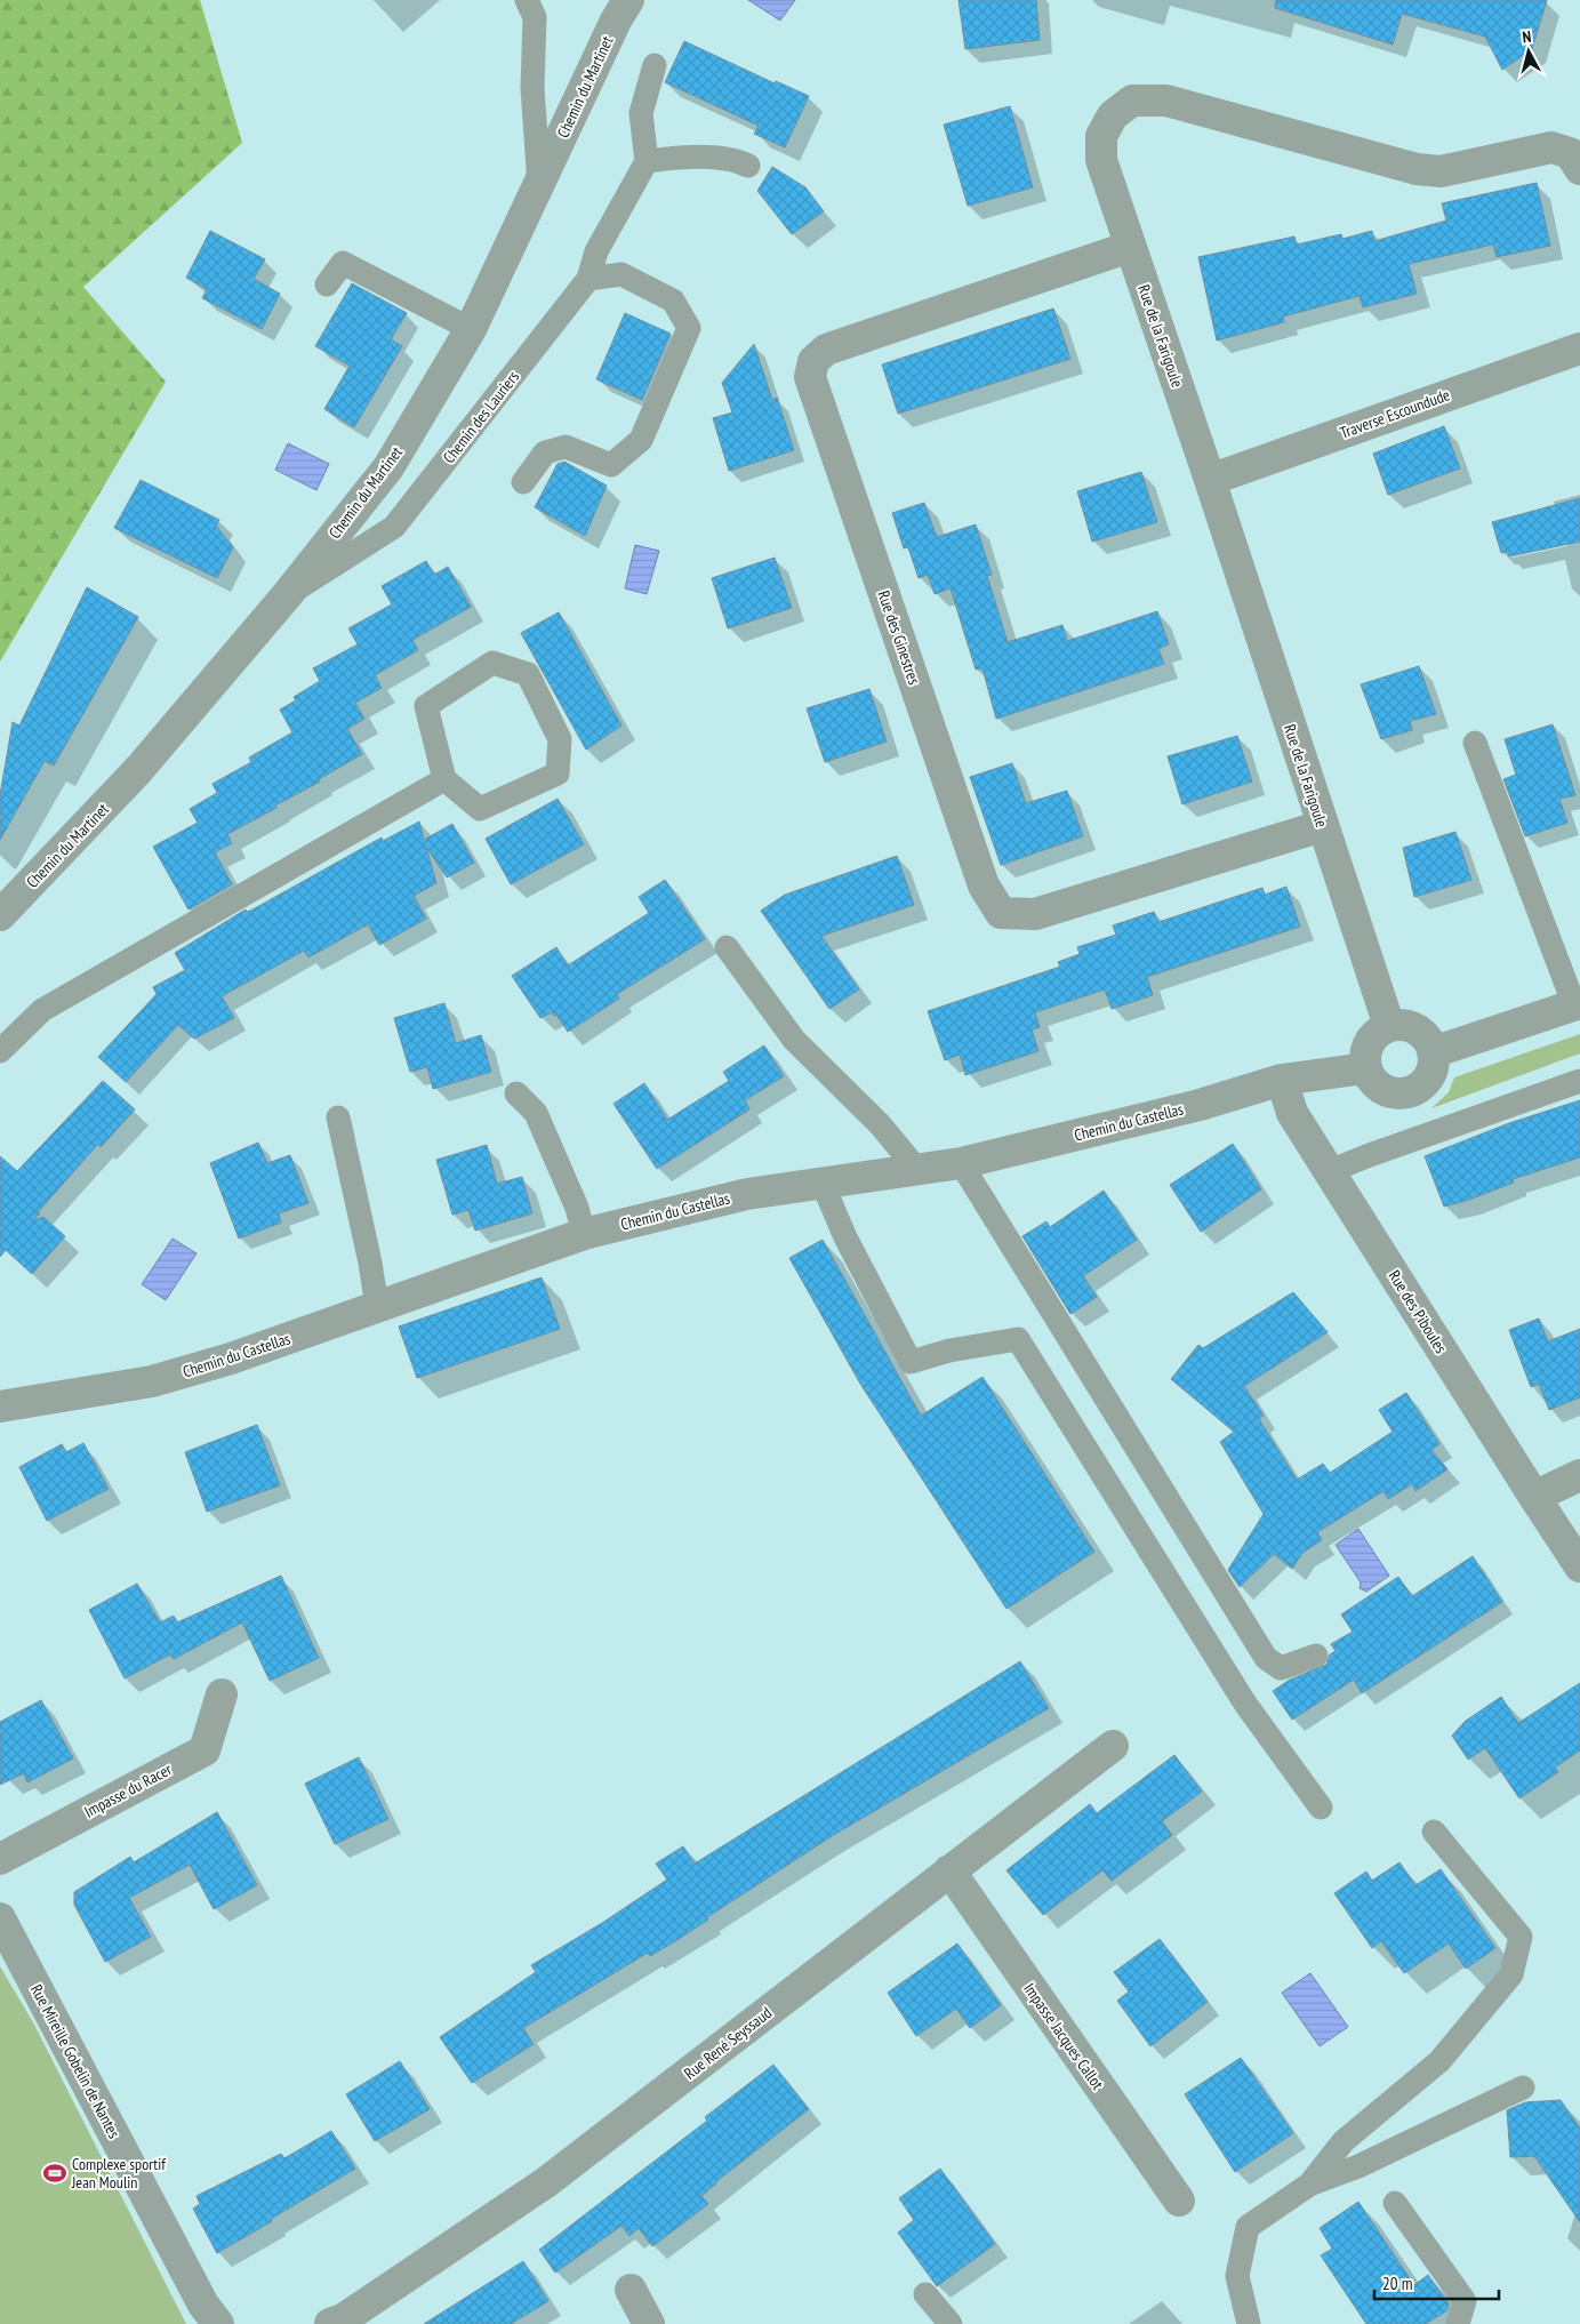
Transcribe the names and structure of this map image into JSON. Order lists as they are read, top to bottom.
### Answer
{
  "streets": {
    "street": [
      "Chemin du Martinet",
      "Rue de la Farigoule",
      "Traverse Escoundude",
      "Rue des Ginestres",
      "Chemin du Castellas",
      "Rue des Piboules",
      "Impasse du Racer",
      "Impasse Jacques Callot",
      "Rue René Seyssaud",
      "Rue Mireille Gobelin de Nantes"
    ],
    "lane": ["Chemin des Lauriers"]
  },
  "crossings": [
    ["Chemin du Martinet", "Chemin des Lauriers"],
    ["Rue de la Farigoule", "Traverse Escoundude"],
    ["Rue de la Farigoule", "Rue des Ginestres"],
    ["Rue de la Farigoule", "Chemin du Castellas"],
    ["Chemin du Castellas", "Rue des Piboules"],
    ["Impasse Jacques Callot", "Rue René Seyssaud"]
  ],
  "places": {
    "sports": ["Complexe sportif Jean Moulin"]
  },
  "scale_bar": "20 m",
  "north": "top"
}
